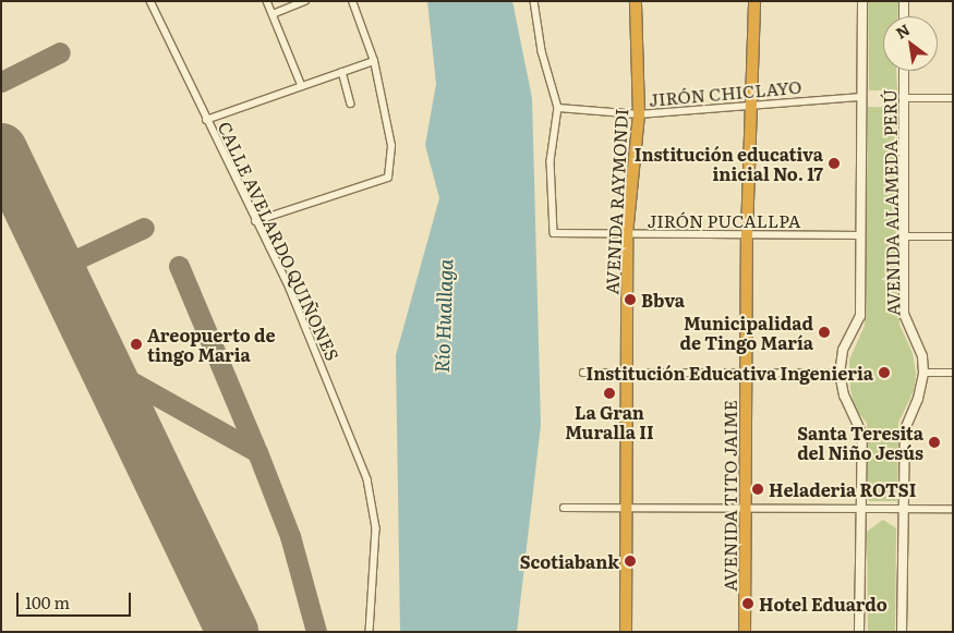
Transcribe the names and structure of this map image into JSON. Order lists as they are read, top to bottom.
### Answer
{
  "streets": {
    "highway": ["AVENIDA RAYMONDI", "AVENIDA TITO JAIME"],
    "street": [
      "JIRÓN CHICLAYO",
      "AVENIDA ALAMEDA PERÚ",
      "JIRÓN PUCALLPA",
      "CALLE AVELARDO QUIÑONES"
    ]
  },
  "crossings": [
    ["JIRÓN CHICLAYO", "AVENIDA RAYMONDI"],
    ["JIRÓN CHICLAYO", "AVENIDA ALAMEDA PERÚ"],
    ["JIRÓN CHICLAYO", "JIRÓN PUCALLPA"],
    ["JIRÓN CHICLAYO", "AVENIDA TITO JAIME"],
    ["AVENIDA RAYMONDI", "JIRÓN PUCALLPA"],
    ["AVENIDA ALAMEDA PERÚ", "JIRÓN PUCALLPA"],
    ["JIRÓN PUCALLPA", "AVENIDA TITO JAIME"]
  ],
  "water": ["Río Huallaga"],
  "places": [
    "Institución educativa inicial No. 17",
    "Bbva",
    "Municipalidad de Tingo María",
    "Areopuerto de tingo Maria",
    "Institución Educativa Ingenieria",
    "La Gran Muralla II",
    "Santa Teresita del Niño Jesús",
    "Heladeria ROTSI",
    "Scotiabank",
    "Hotel Eduardo"
  ],
  "scale_bar": "100 m",
  "north": "top left"
}
